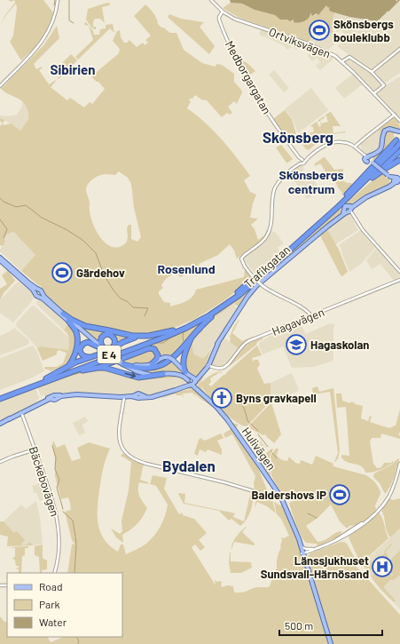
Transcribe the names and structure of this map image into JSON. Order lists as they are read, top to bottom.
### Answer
{
  "streets": {
    "highway": ["E 4"],
    "main road": ["Trafikgatan", "Hulivägen"],
    "street": [
      "Ortviksvägen",
      "Medborgargatan",
      "Hagavägen",
      "Bäckebovägen"
    ]
  },
  "crossings": [
    ["Ortviksvägen", "Medborgargatan"],
    ["Trafikgatan", "Hagavägen"],
    ["Trafikgatan", "Hulivägen"],
    ["E 4", "Hulivägen"]
  ],
  "districts": [
    "Sibirien",
    "Skönsberg",
    "Skönsbergs centrum",
    "Rosenlund",
    "Bydalen"
  ],
  "places": {
    "sports": ["Skönsbergs bouleklubb", "Gärdehov", "Baldershovs IP"],
    "school or university": ["Hagaskolan"],
    "church": ["Byns gravkapell"],
    "hospital": ["Länssjukhuset Sundsvall-Härnösand"]
  },
  "legend": ["Road", "Park", "Water"],
  "scale_bar": "500 m"
}
